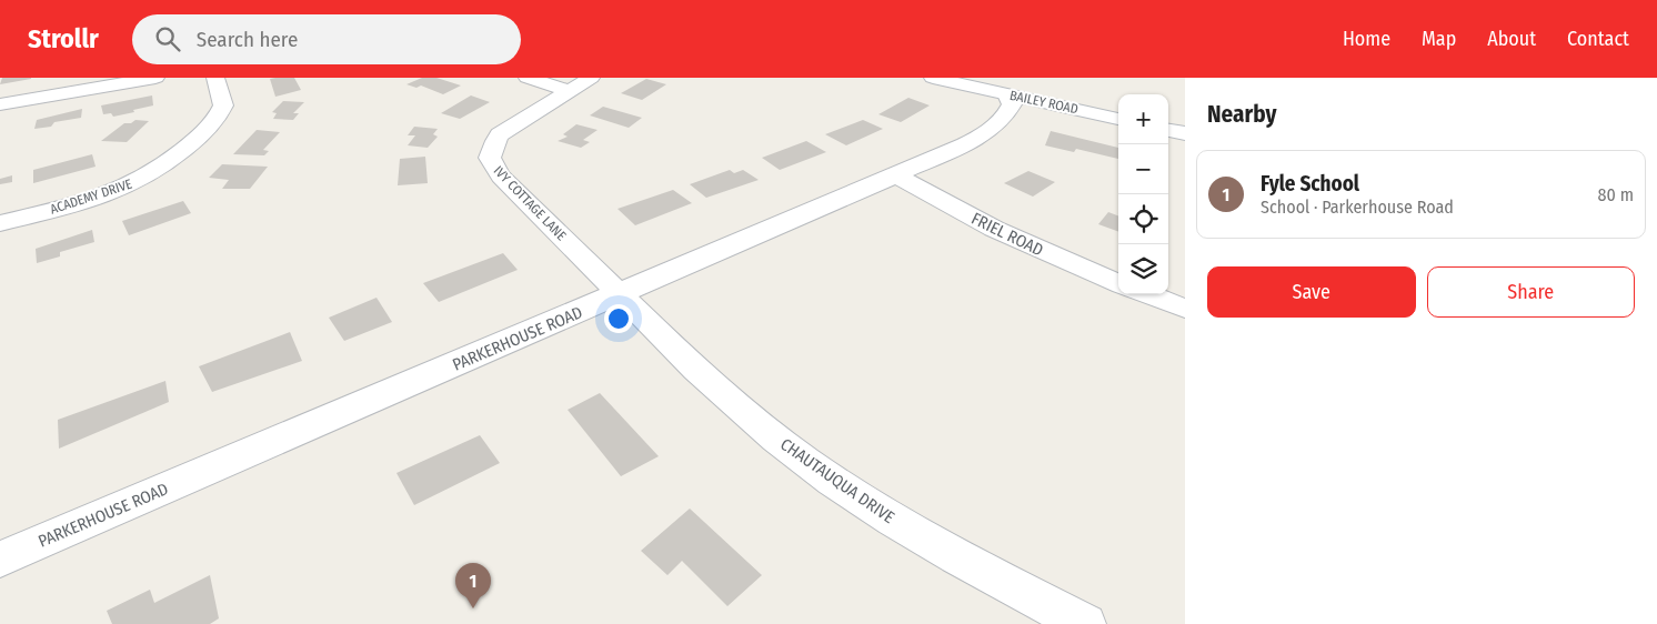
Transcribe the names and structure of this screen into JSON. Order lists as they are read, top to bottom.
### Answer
{
  "streets": {
    "street": [
      "BAILEY ROAD",
      "ACADEMY DRIVE",
      "IVY COTTAGE LANE",
      "FRIEL ROAD",
      "PARKERHOUSE ROAD",
      "CHAUTAUQUA DRIVE"
    ]
  },
  "crossings": [
    ["BAILEY ROAD", "PARKERHOUSE ROAD"],
    ["IVY COTTAGE LANE", "PARKERHOUSE ROAD"],
    ["IVY COTTAGE LANE", "CHAUTAUQUA DRIVE"],
    ["FRIEL ROAD", "PARKERHOUSE ROAD"],
    ["PARKERHOUSE ROAD", "CHAUTAUQUA DRIVE"]
  ],
  "page": {
    "header": "Strollr",
    "search": "Search here",
    "nav": [
      "Home",
      "Map",
      "About",
      "Contact"
    ],
    "heading": "Nearby",
    "map_buttons": ["+", "−"],
    "list": [
      {
        "mark": "1",
        "name": "Fyle School",
        "note": "School · Parkerhouse Road",
        "value": "80 m"
      }
    ],
    "buttons": ["Save", "Share"],
    "pins": "1"
  }
}
